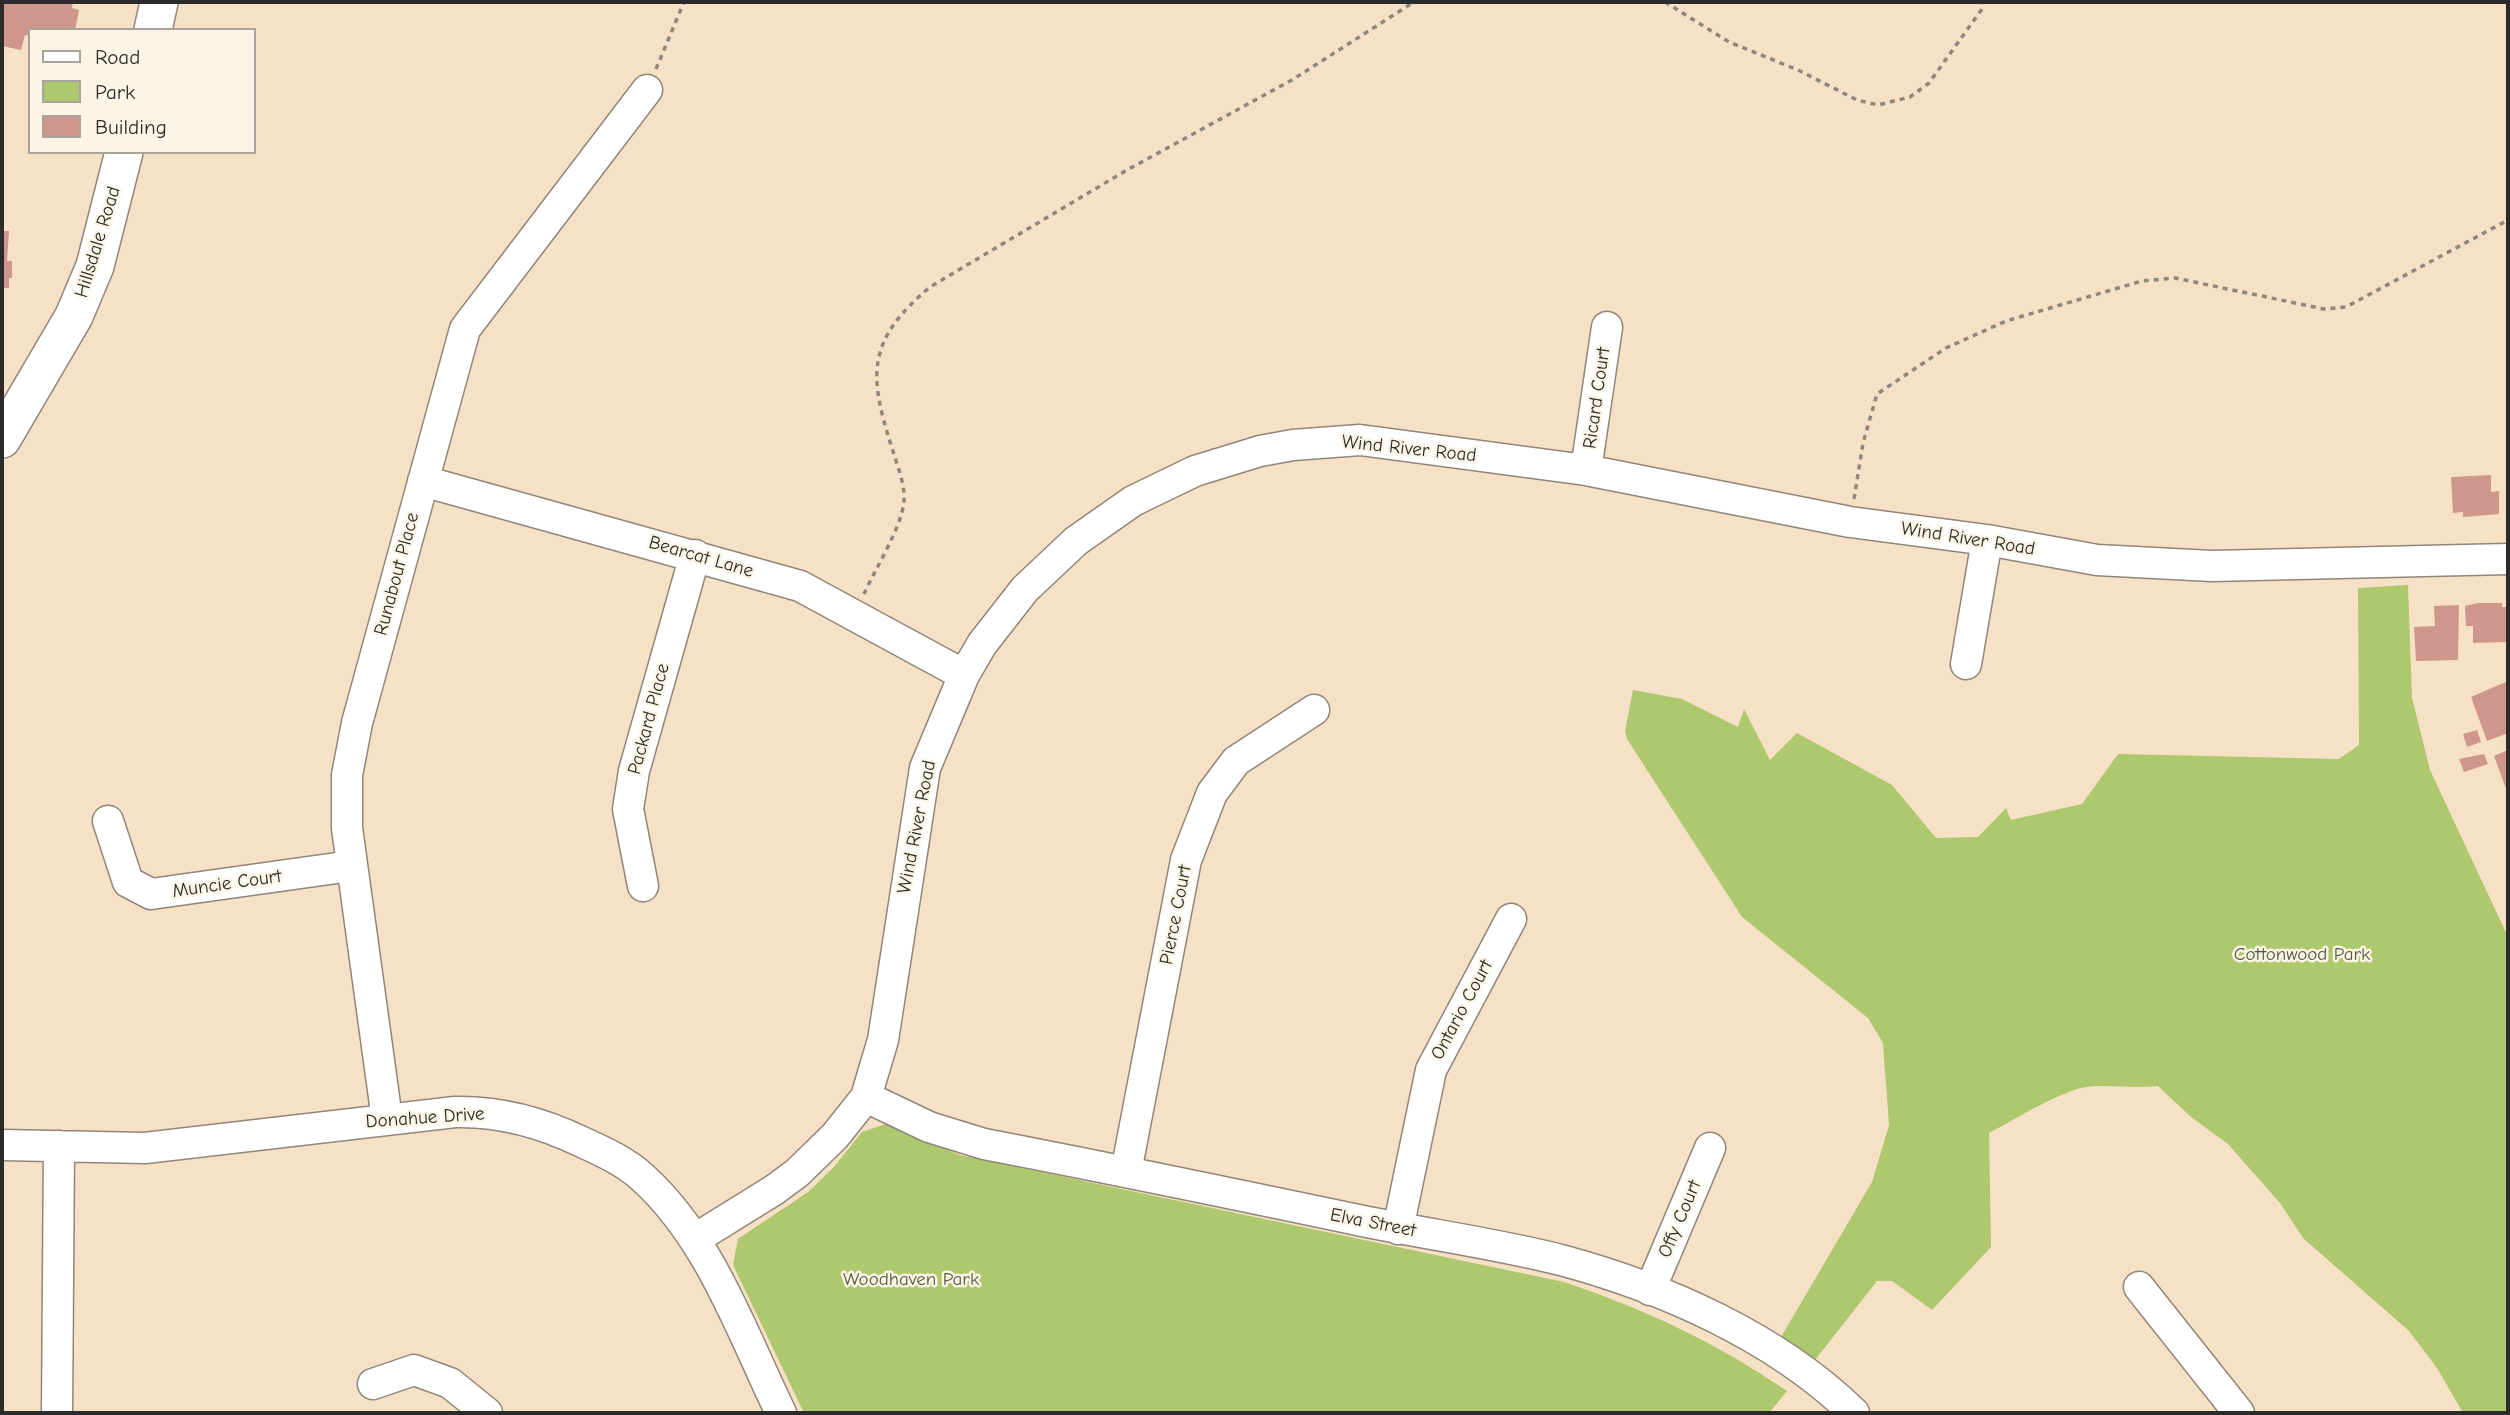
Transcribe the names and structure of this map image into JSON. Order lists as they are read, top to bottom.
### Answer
{
  "streets": {
    "main road": ["Hillsdale Road"],
    "street": [
      "Ricard Court",
      "Wind River Road",
      "Bearcat Lane",
      "Runabout Place",
      "Packard Place",
      "Muncie Court",
      "Pierce Court",
      "Ontario Court",
      "Donahue Drive",
      "Offy Court",
      "Elva Street"
    ]
  },
  "crossings": [
    ["Ricard Court", "Wind River Road"],
    ["Wind River Road", "Bearcat Lane"],
    ["Wind River Road", "Donahue Drive"],
    ["Wind River Road", "Elva Street"],
    ["Bearcat Lane", "Runabout Place"],
    ["Bearcat Lane", "Packard Place"],
    ["Runabout Place", "Muncie Court"],
    ["Runabout Place", "Donahue Drive"],
    ["Pierce Court", "Elva Street"],
    ["Ontario Court", "Elva Street"],
    ["Offy Court", "Elva Street"]
  ],
  "parks": ["Cottonwood Park", "Woodhaven Park"],
  "legend": ["Road", "Park", "Building"]
}
